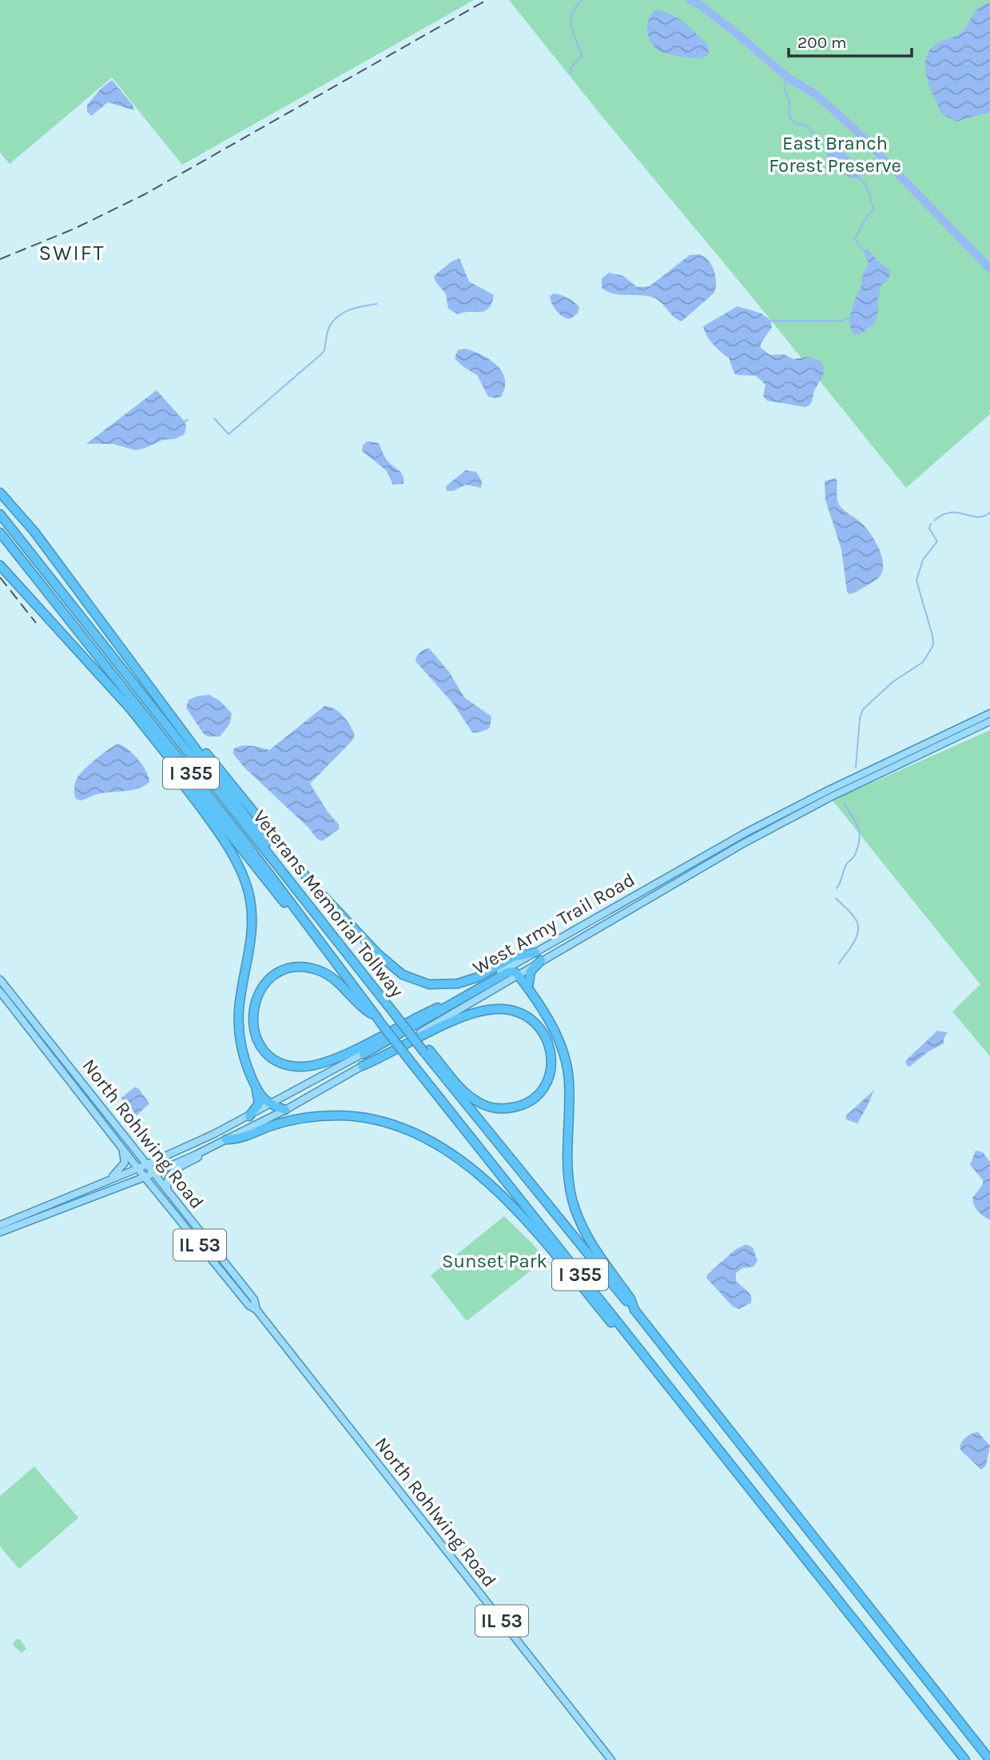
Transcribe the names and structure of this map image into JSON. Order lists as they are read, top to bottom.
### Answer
{
  "streets": {
    "highway": ["I 355", "Veterans Memorial Tollway"],
    "main road": ["West Army Trail Road", "North Rohlwing Road", "IL 53"]
  },
  "crossings": [
    ["I 355", "Veterans Memorial Tollway"],
    ["West Army Trail Road", "North Rohlwing Road"]
  ],
  "districts": ["SWIFT"],
  "parks": ["East Branch Forest Preserve", "Sunset Park"],
  "scale_bar": "200 m"
}
